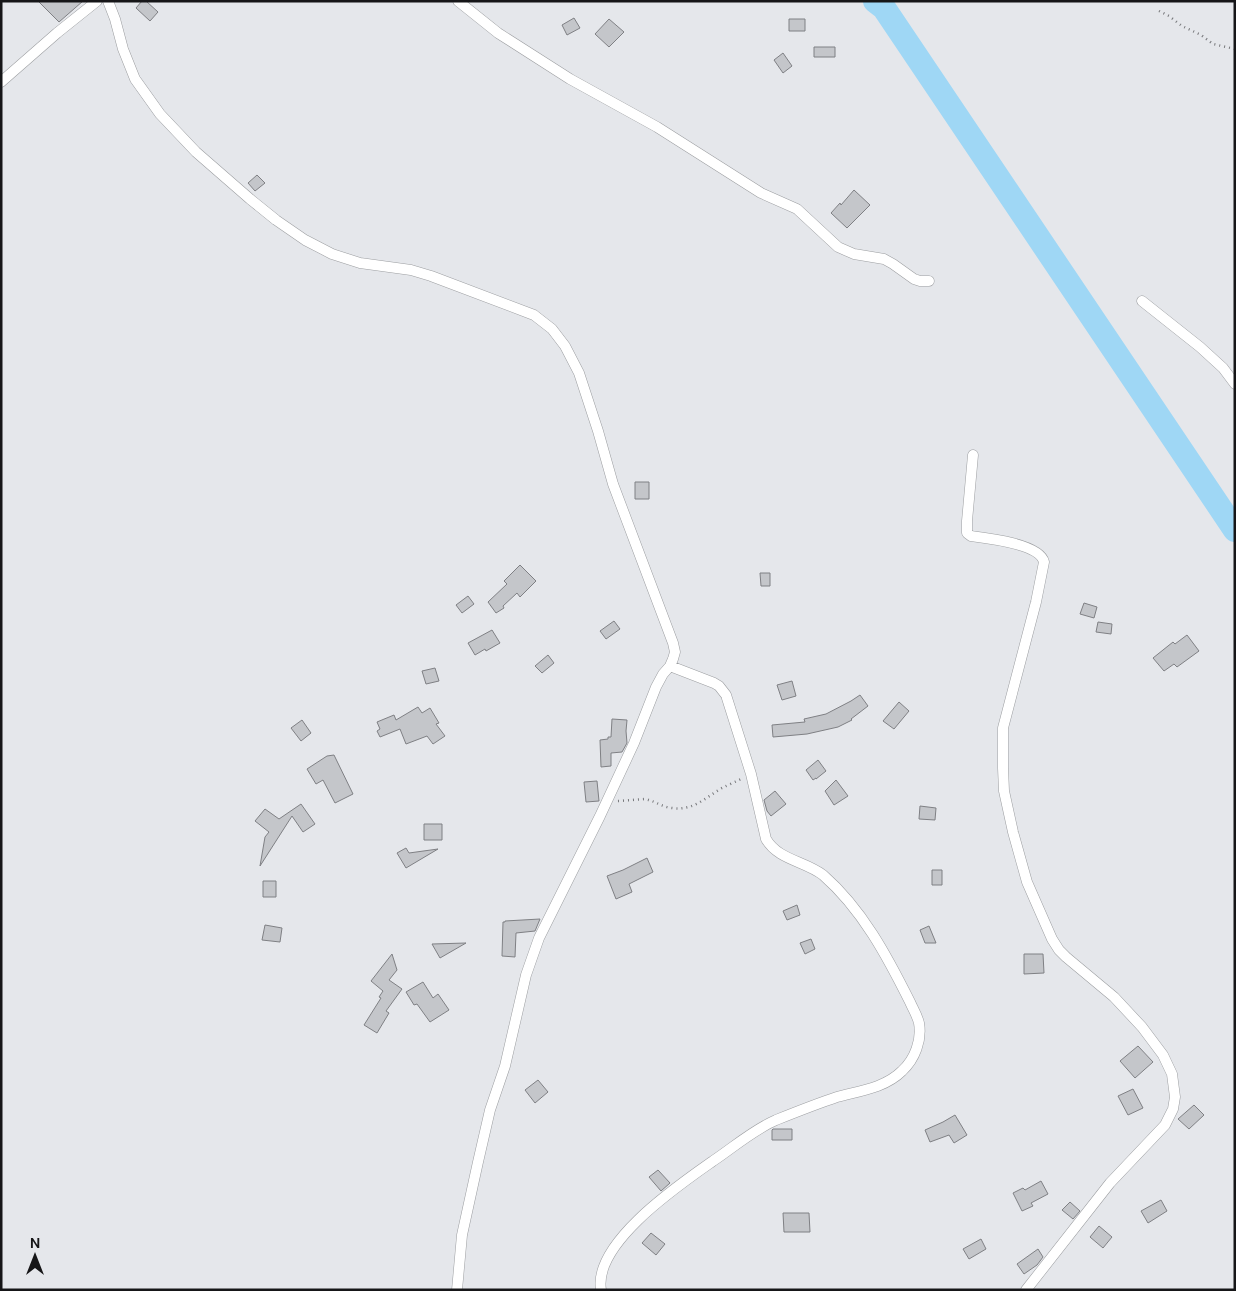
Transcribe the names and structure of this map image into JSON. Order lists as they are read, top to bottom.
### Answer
{
  "north": "top"
}
